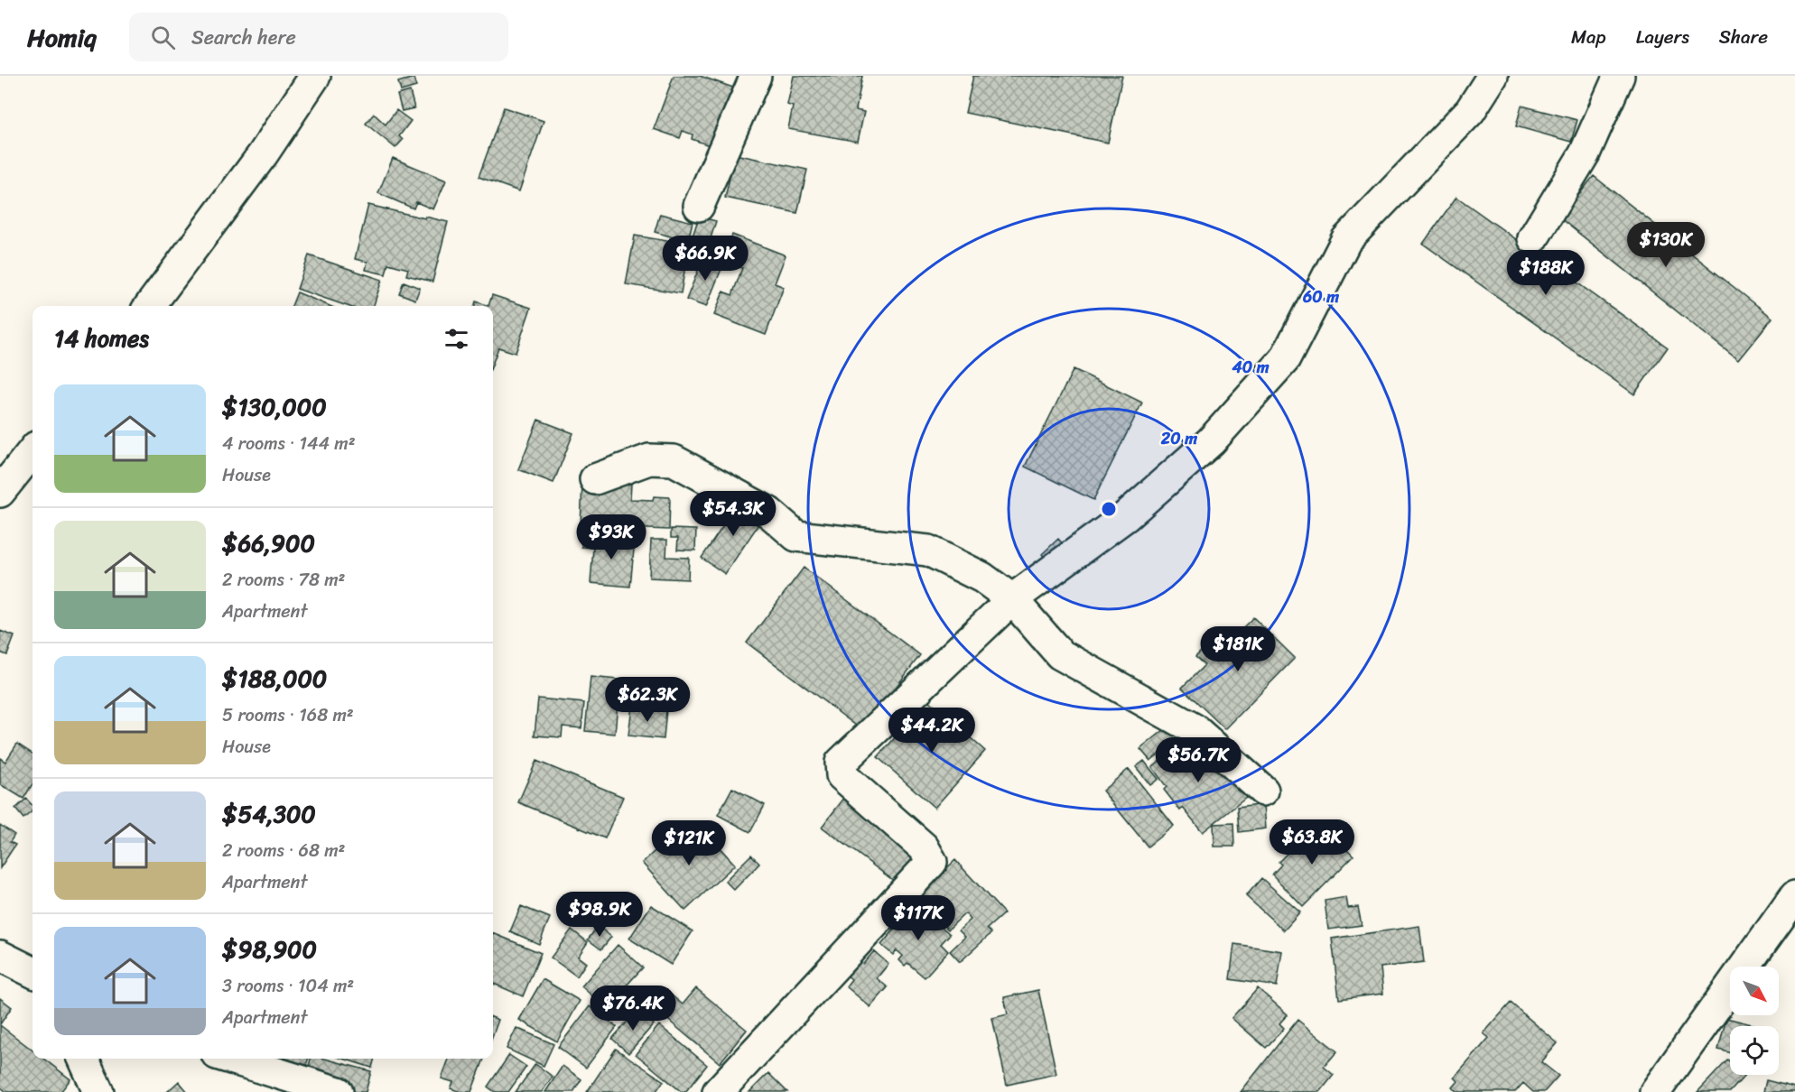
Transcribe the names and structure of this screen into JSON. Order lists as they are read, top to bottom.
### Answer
{
  "north": "bottom right",
  "page": {
    "header": "Homiq",
    "search": "Search here",
    "nav": ["Map", "Layers", "Share"],
    "price": [
      "$130K",
      "$66.9K",
      "$188K",
      "$54.3K",
      "$93K",
      "$181K",
      "$62.3K",
      "$44.2K",
      "$56.7K",
      "$63.8K",
      "$121K",
      "$98.9K",
      "$117K",
      "$76.4K"
    ],
    "heading": "14 homes",
    "list": [
      {
        "name": "$130,000",
        "note": "4 rooms · 144 m² · House"
      },
      {
        "name": "$66,900",
        "note": "2 rooms · 78 m² · Apartment"
      },
      {
        "name": "$188,000",
        "note": "5 rooms · 168 m² · House"
      },
      {
        "name": "$54,300",
        "note": "2 rooms · 68 m² · Apartment"
      },
      {
        "name": "$98,900",
        "note": "3 rooms · 104 m² · Apartment"
      }
    ]
  },
  "rings": ["60 m", "40 m", "20 m"]
}
